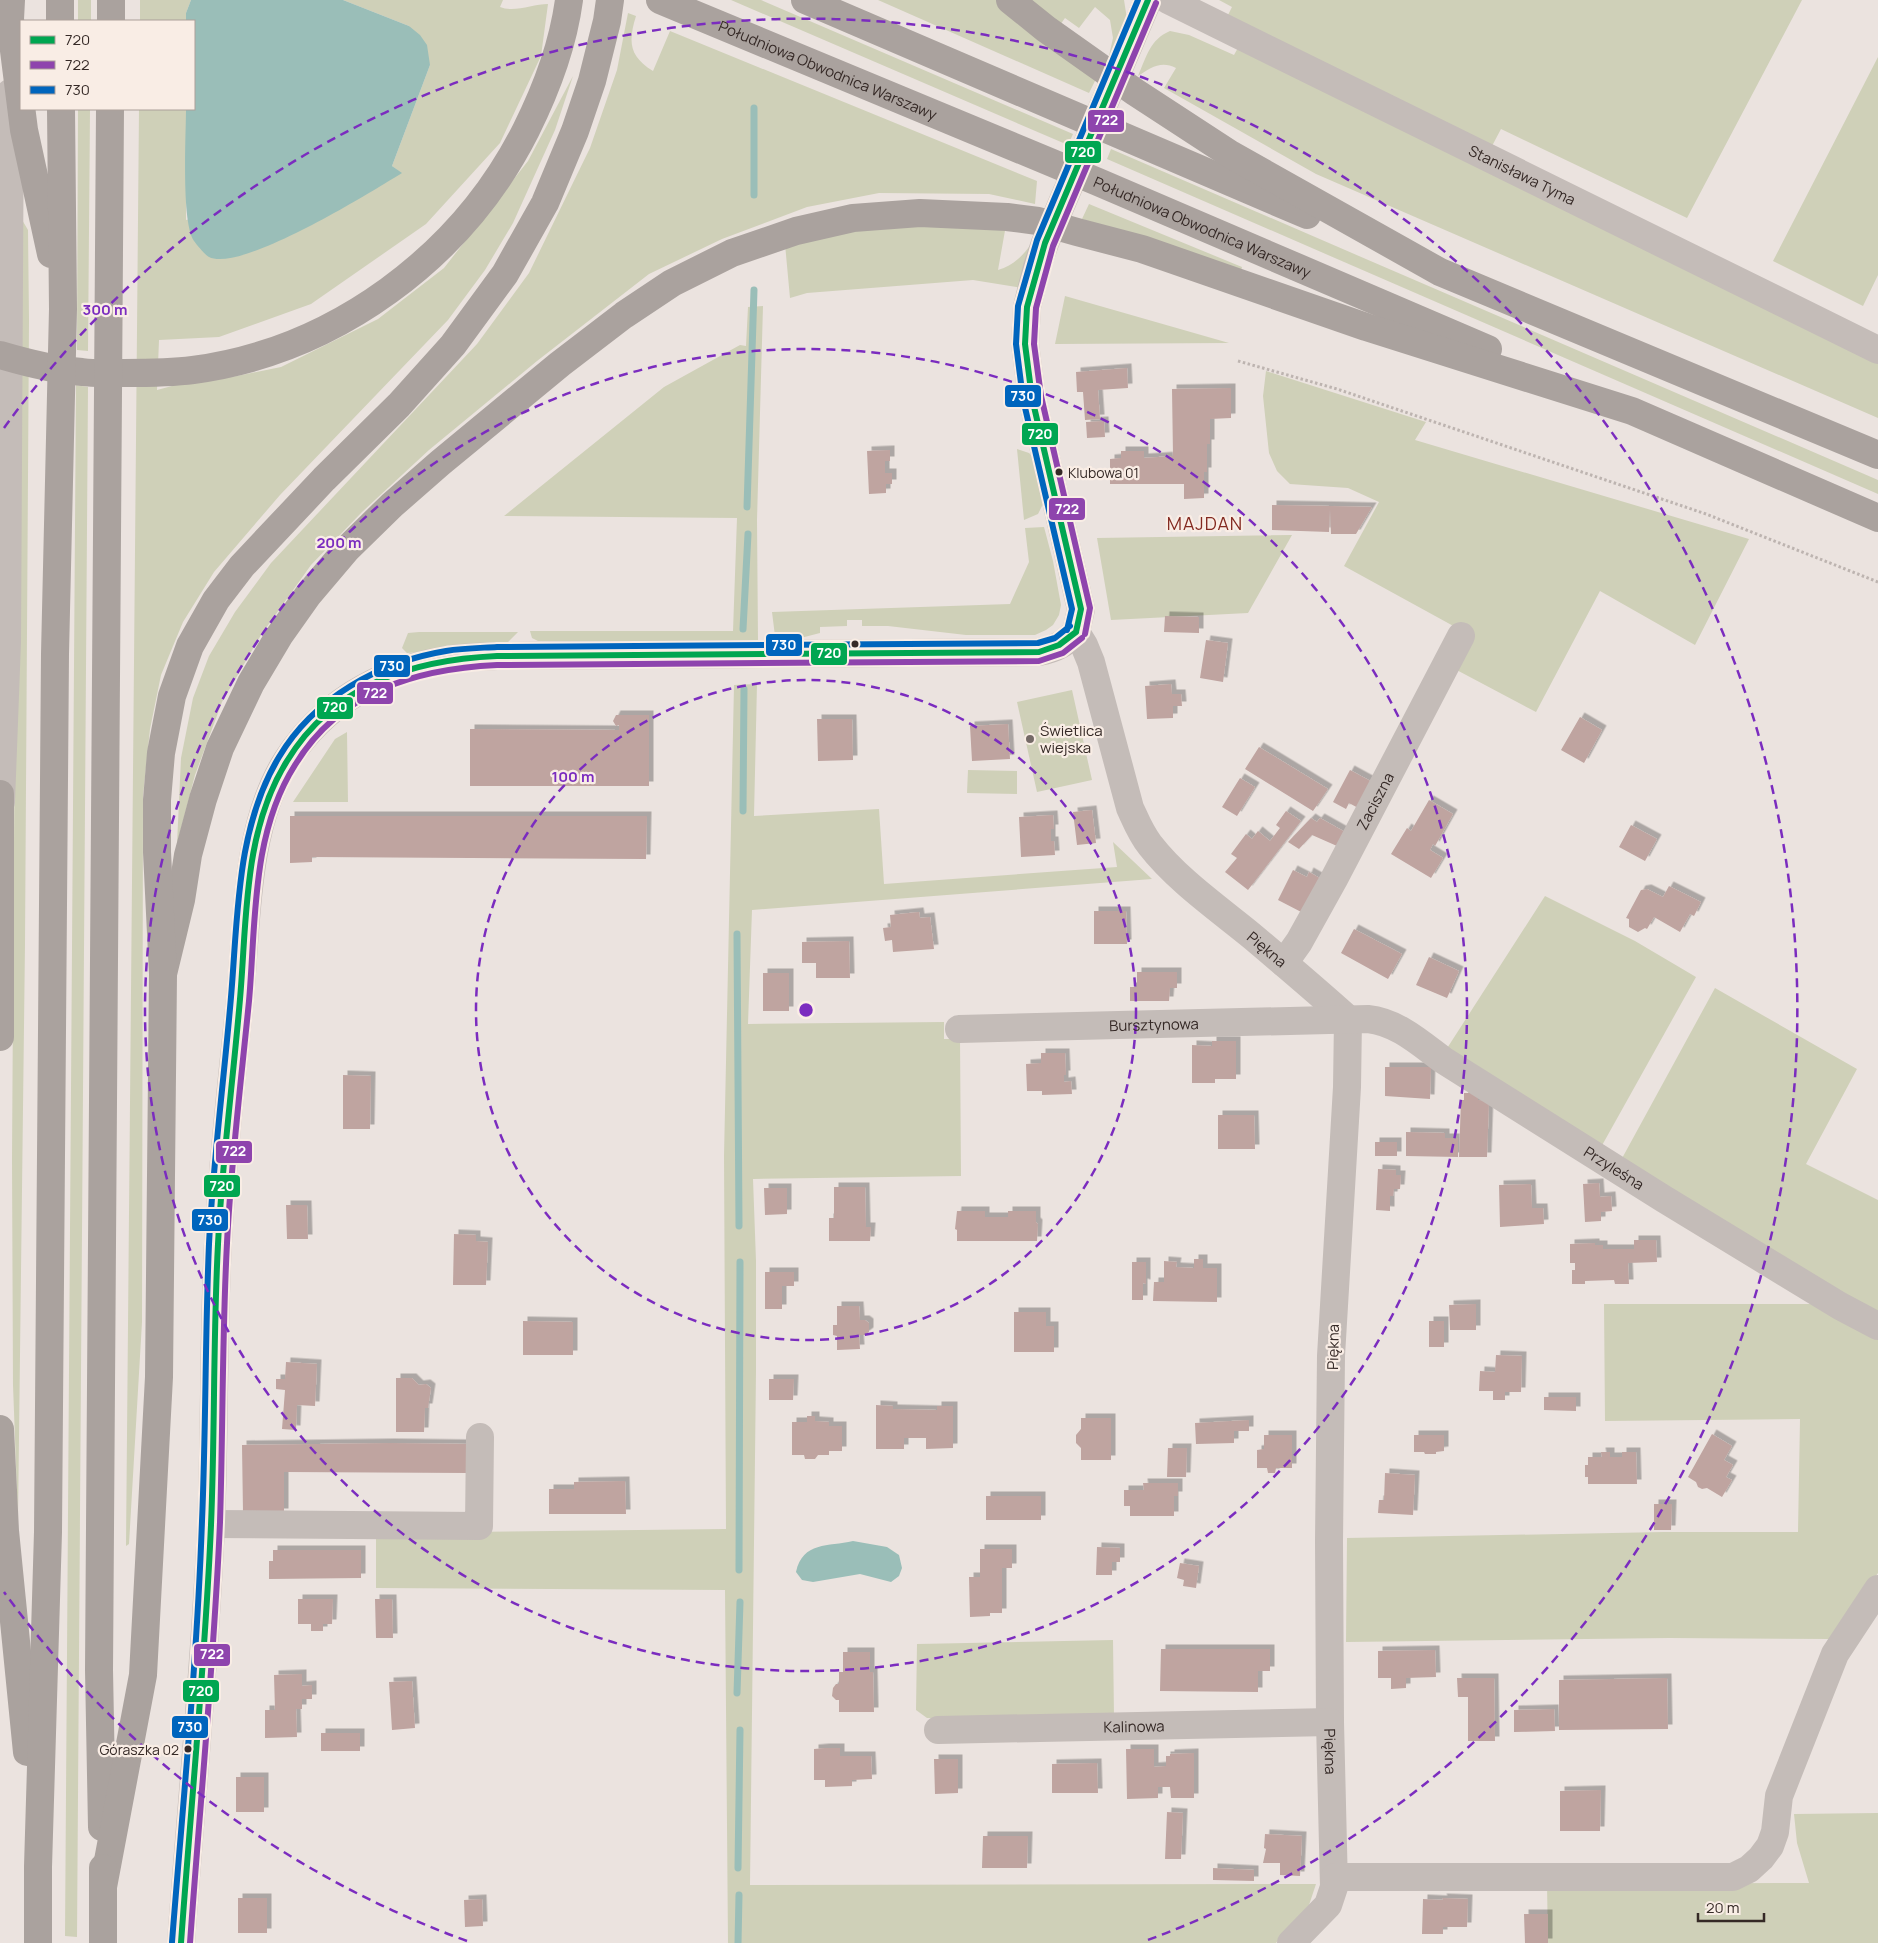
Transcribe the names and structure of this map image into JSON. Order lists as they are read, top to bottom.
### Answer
{
  "streets": {
    "highway": ["Południowa Obwodnica Warszawy"],
    "street": [
      "Stanisława Tyma",
      "Zaciszna",
      "Piękna",
      "Bursztynowa",
      "Przyleśna",
      "Kalinowa"
    ]
  },
  "crossings": [
    ["Zaciszna", "Piękna"],
    ["Piękna", "Bursztynowa"],
    ["Piękna", "Przyleśna"],
    ["Piękna", "Kalinowa"],
    ["Bursztynowa", "Przyleśna"]
  ],
  "districts": ["MAJDAN"],
  "places": ["Klubowa 01", "Świetlica wiejska", "Góraszka 02"],
  "lines": ["transit line 720", "transit line 730", "transit line 722"],
  "legend": ["720", "722", "730"],
  "scale_bar": "20 m",
  "rings": ["300 m", "200 m", "100 m"]
}
